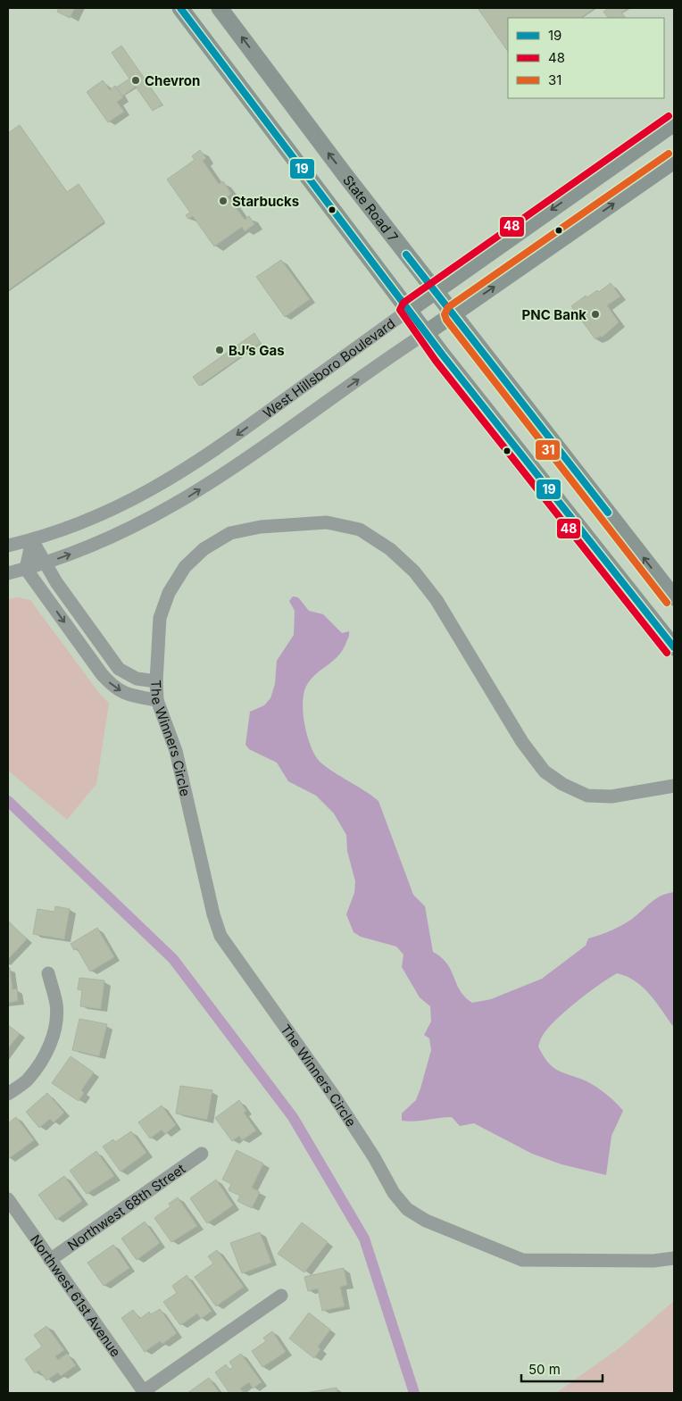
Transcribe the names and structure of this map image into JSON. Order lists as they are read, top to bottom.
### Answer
{
  "streets": {
    "main road": ["State Road 7", "West Hillsboro Boulevard"],
    "street": ["The Winners Circle", "Northwest 68th Street", "Northwest 61st Avenue"]
  },
  "crossings": [
    ["State Road 7", "West Hillsboro Boulevard"],
    ["Northwest 68th Street", "Northwest 61st Avenue"]
  ],
  "places": [
    "Chevron",
    "Starbucks",
    "PNC Bank",
    "BJ’s Gas"
  ],
  "lines": ["transit line 19", "transit line 48", "transit line 31"],
  "legend": ["19", "48", "31"],
  "scale_bar": "50 m"
}
